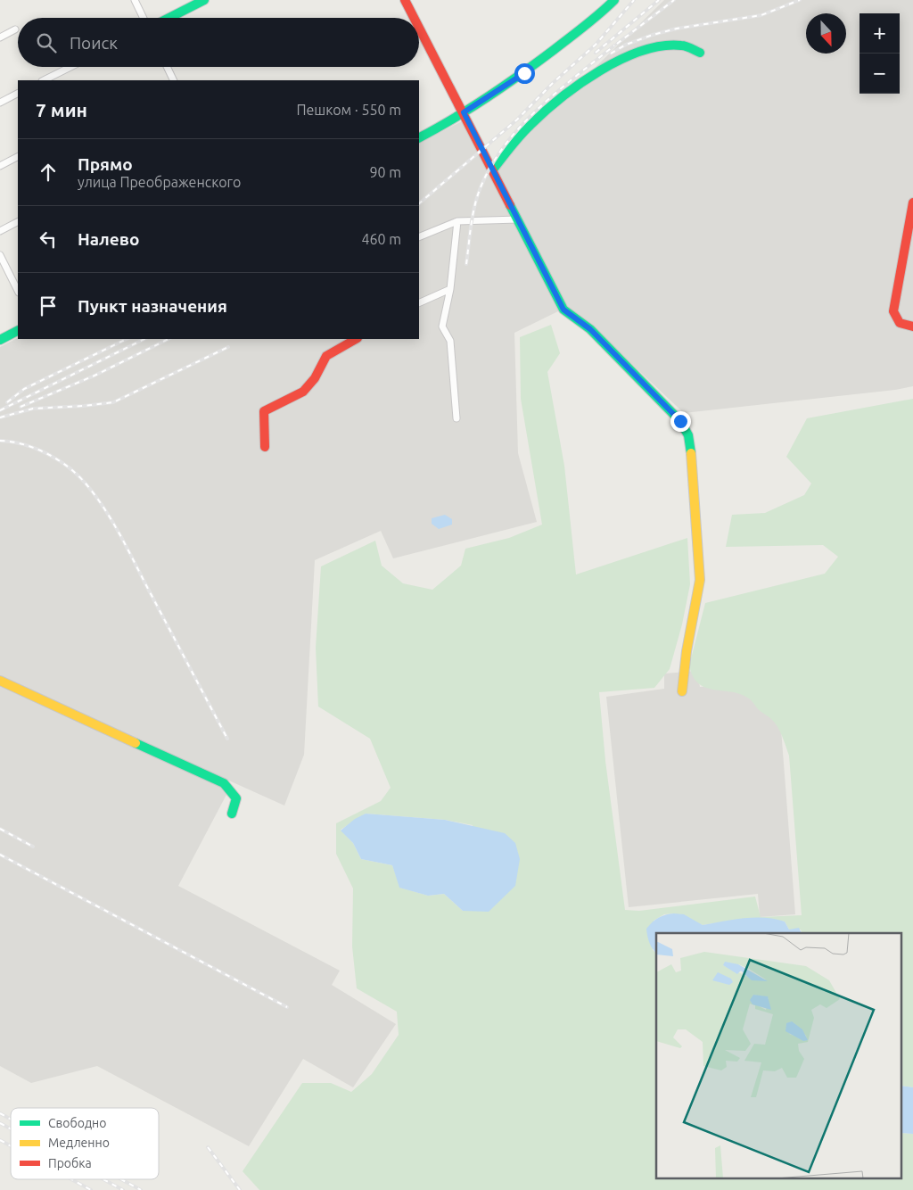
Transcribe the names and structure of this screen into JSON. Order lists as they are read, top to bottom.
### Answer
{
  "legend": ["Свободно", "Медленно", "Пробка"],
  "north": "bottom",
  "page": {
    "map_buttons": ["+", "−"],
    "search": "Поиск",
    "heading": ["7 мин", "Пешком · 550 m"],
    "list": [
      ["Прямо", "улица Преображенского", "90 m"],
      ["Налево", "460 m"],
      "Пункт назначения"
    ]
  }
}
